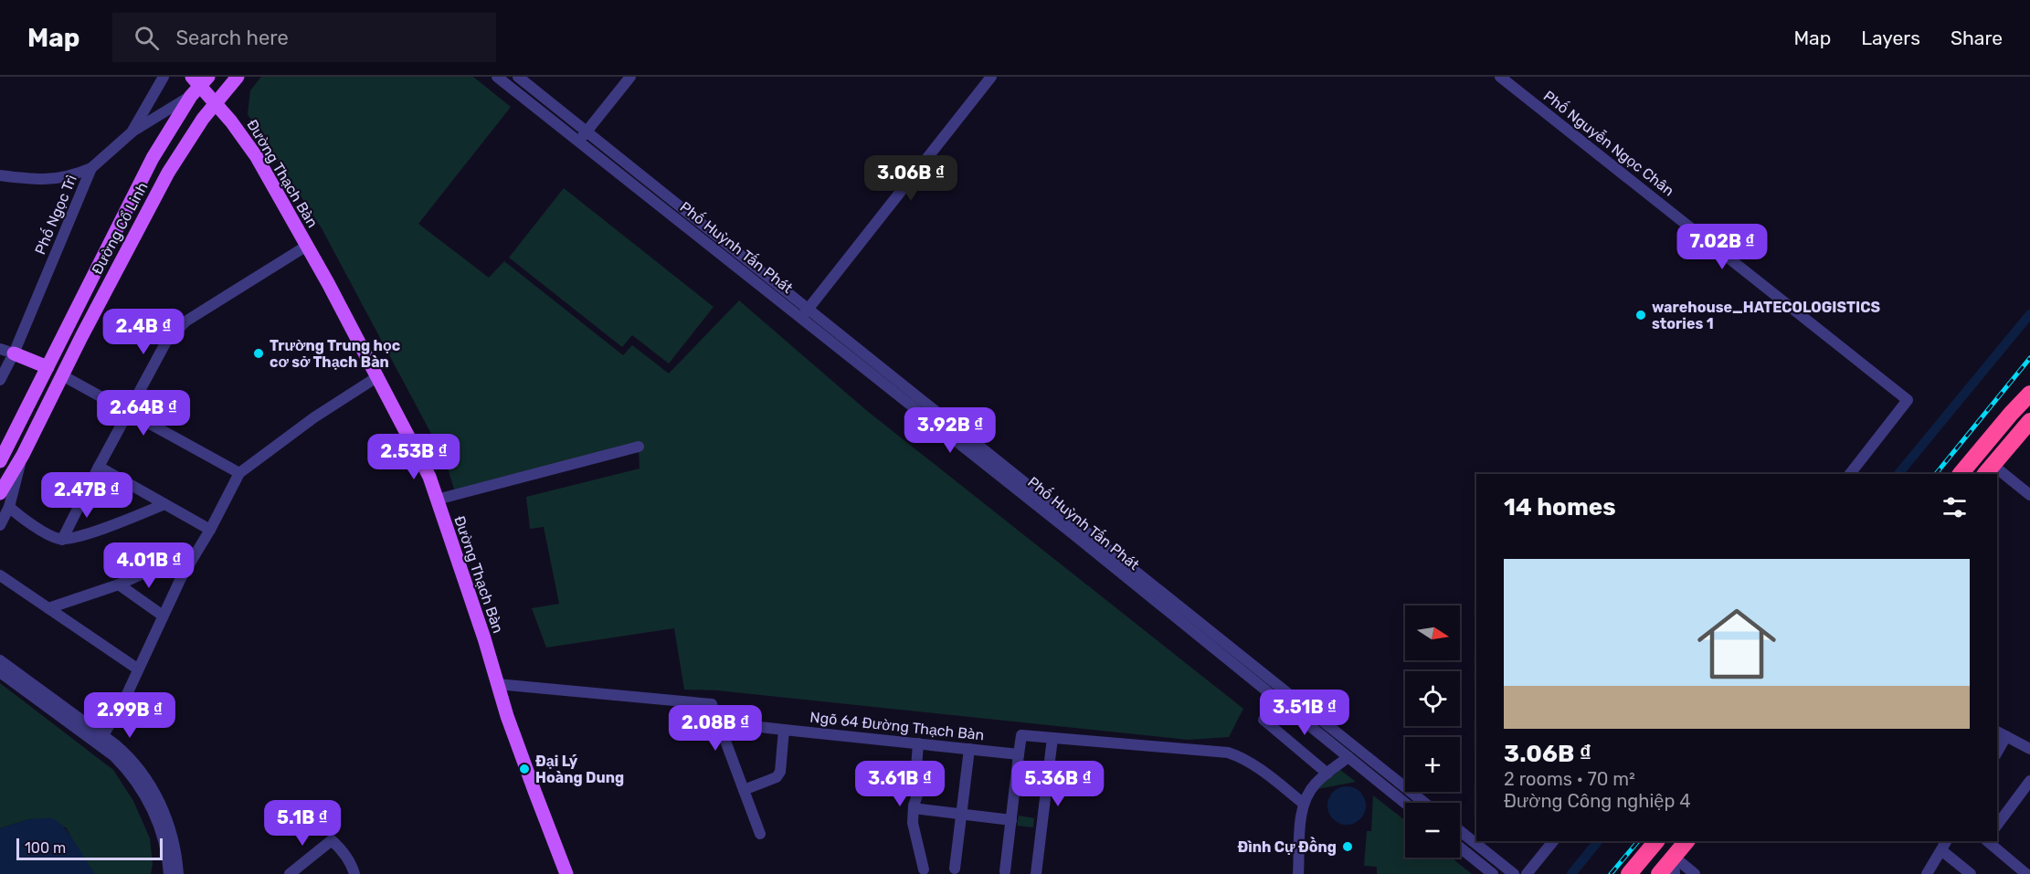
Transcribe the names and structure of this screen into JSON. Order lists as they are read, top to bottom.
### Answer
{
  "streets": {
    "main road": ["Đường Thạch Bàn", "Đường Cổ Linh"],
    "street": [
      "Phố Nguyễn Ngọc Chân",
      "Phố Ngọc Trì",
      "Phố Huỳnh Tấn Phát",
      "Ngõ 64 Đường Thạch Bàn"
    ]
  },
  "crossings": [
    ["Đường Thạch Bàn", "Đường Cổ Linh"]
  ],
  "places": [
    "warehouse_HATECOLOGISTICS stories 1",
    "Trường Trung học cơ sở Thạch Bàn",
    "Đại Lý Hoàng Dung",
    "Đình Cự Đồng"
  ],
  "scale_bar": "100 m",
  "north": "right",
  "page": {
    "header": "Map",
    "search": "Search here",
    "nav": ["Map", "Layers", "Share"],
    "price": [
      "3.06B ₫",
      "7.02B ₫",
      "2.4B ₫",
      "2.64B ₫",
      "3.92B ₫",
      "2.53B ₫",
      "2.47B ₫",
      "4.01B ₫",
      "3.51B ₫",
      "2.99B ₫",
      "2.08B ₫",
      "3.61B ₫",
      "5.36B ₫",
      "5.1B ₫"
    ],
    "heading": "14 homes",
    "list": [
      {
        "name": "3.06B ₫",
        "note": "2 rooms · 70 m² · Đường Công nghiệp 4"
      }
    ],
    "map_buttons": ["+", "−"],
    "scale": "100 m"
  }
}
